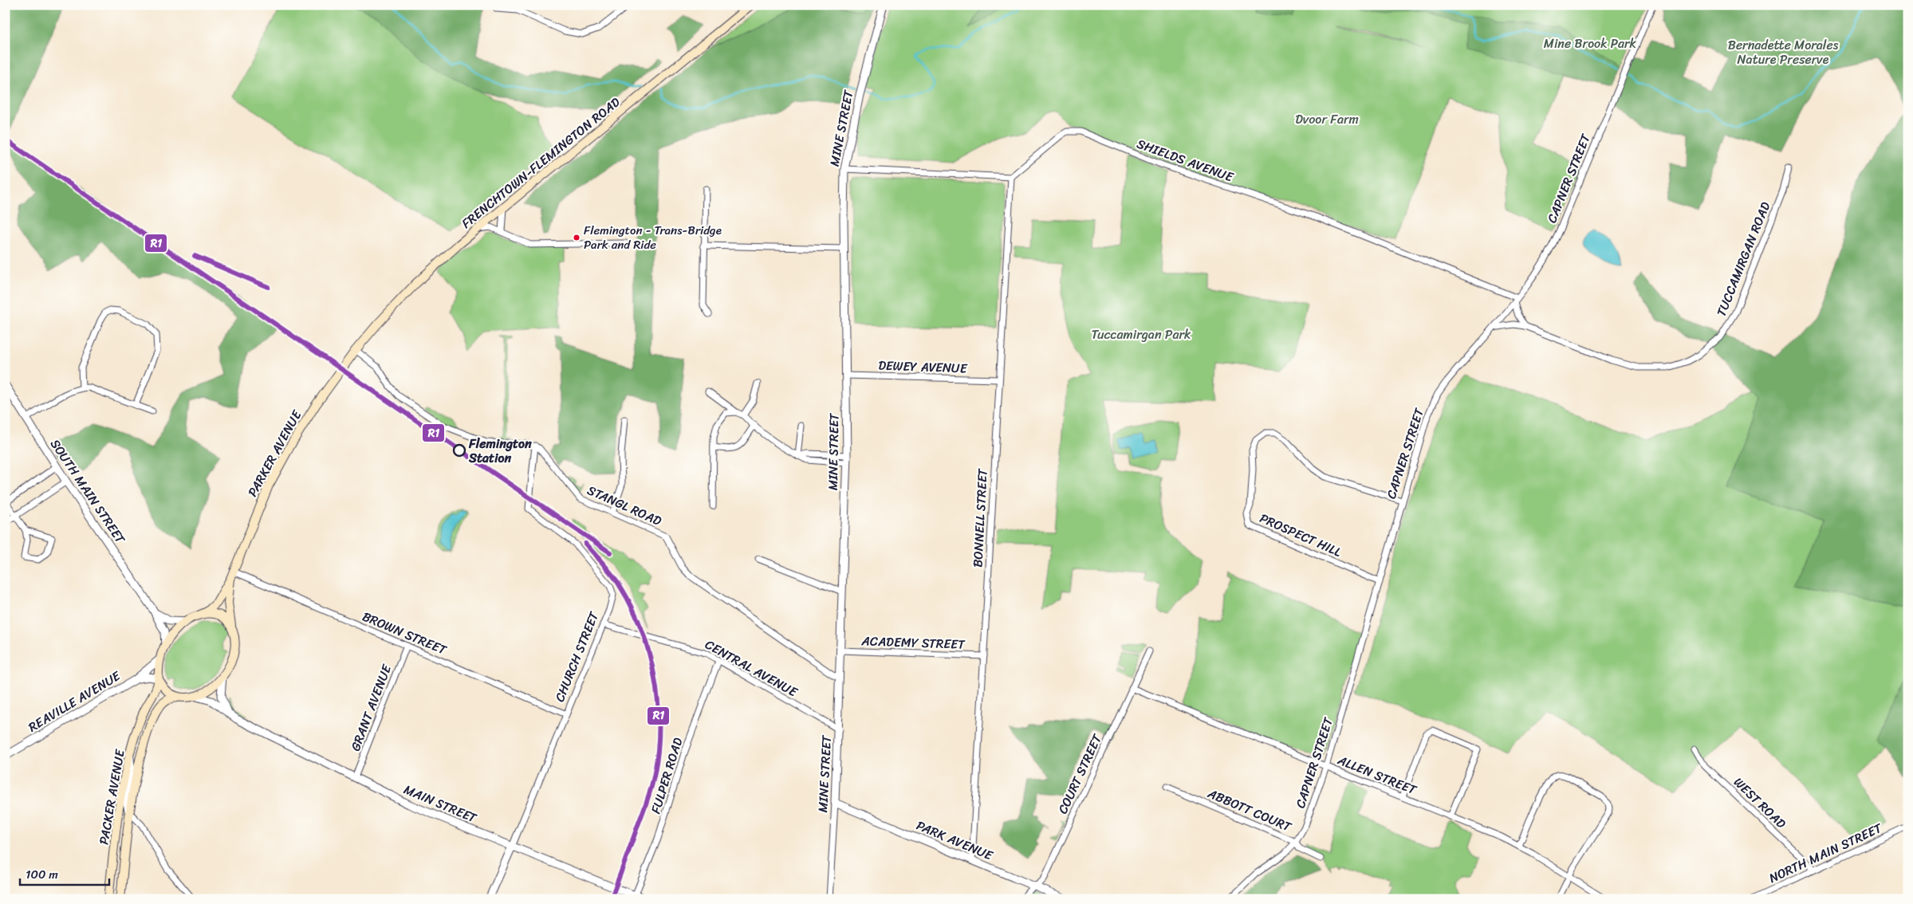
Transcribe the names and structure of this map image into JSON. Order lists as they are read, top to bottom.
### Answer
{
  "streets": {
    "main road": ["FRENCHTOWN-FLEMINGTON ROAD", "PARKER AVENUE", "PACKER AVENUE"],
    "street": [
      "MINE STREET",
      "SHIELDS AVENUE",
      "CAPNER STREET",
      "TUCCAMIRGAN ROAD",
      "DEWEY AVENUE",
      "SOUTH MAIN STREET",
      "STANGL ROAD",
      "BONNELL STREET",
      "PROSPECT HILL",
      "BROWN STREET",
      "ACADEMY STREET",
      "CHURCH STREET",
      "CENTRAL AVENUE",
      "REAVILLE AVENUE",
      "GRANT AVENUE",
      "COURT STREET",
      "ALLEN STREET",
      "FULPER ROAD",
      "WEST ROAD",
      "MAIN STREET",
      "ABBOTT COURT",
      "PARK AVENUE",
      "NORTH MAIN STREET"
    ]
  },
  "crossings": [
    ["MINE STREET", "DEWEY AVENUE"],
    ["MINE STREET", "STANGL ROAD"],
    ["MINE STREET", "ACADEMY STREET"],
    ["MINE STREET", "CENTRAL AVENUE"],
    ["MINE STREET", "PARK AVENUE"],
    ["SHIELDS AVENUE", "CAPNER STREET"],
    ["SHIELDS AVENUE", "BONNELL STREET"],
    ["FRENCHTOWN-FLEMINGTON ROAD", "PARKER AVENUE"],
    ["CAPNER STREET", "TUCCAMIRGAN ROAD"],
    ["CAPNER STREET", "PROSPECT HILL"],
    ["CAPNER STREET", "ALLEN STREET"],
    ["CAPNER STREET", "ABBOTT COURT"],
    ["DEWEY AVENUE", "BONNELL STREET"],
    ["PARKER AVENUE", "SOUTH MAIN STREET"],
    ["PARKER AVENUE", "BROWN STREET"],
    ["PARKER AVENUE", "REAVILLE AVENUE"],
    ["PARKER AVENUE", "PACKER AVENUE"],
    ["PARKER AVENUE", "MAIN STREET"],
    ["SOUTH MAIN STREET", "REAVILLE AVENUE"],
    ["SOUTH MAIN STREET", "PACKER AVENUE"],
    ["SOUTH MAIN STREET", "MAIN STREET"],
    ["STANGL ROAD", "CHURCH STREET"],
    ["BONNELL STREET", "ACADEMY STREET"],
    ["BONNELL STREET", "PARK AVENUE"],
    ["BROWN STREET", "CHURCH STREET"],
    ["BROWN STREET", "GRANT AVENUE"],
    ["CHURCH STREET", "CENTRAL AVENUE"],
    ["CHURCH STREET", "MAIN STREET"],
    ["CENTRAL AVENUE", "FULPER ROAD"],
    ["REAVILLE AVENUE", "PACKER AVENUE"],
    ["REAVILLE AVENUE", "MAIN STREET"],
    ["GRANT AVENUE", "MAIN STREET"],
    ["COURT STREET", "ALLEN STREET"],
    ["COURT STREET", "PARK AVENUE"],
    ["FULPER ROAD", "MAIN STREET"],
    ["PACKER AVENUE", "MAIN STREET"],
    ["WEST ROAD", "NORTH MAIN STREET"]
  ],
  "parks": [
    "Mine Brook Park",
    "Bernadette Morales Nature Preserve",
    "Dvoor Farm",
    "Tuccamirgan Park"
  ],
  "places": ["Flemington - Trans-Bridge Park and Ride", "Flemington Station"],
  "lines": ["transit line R1"],
  "scale_bar": "100 m"
}
